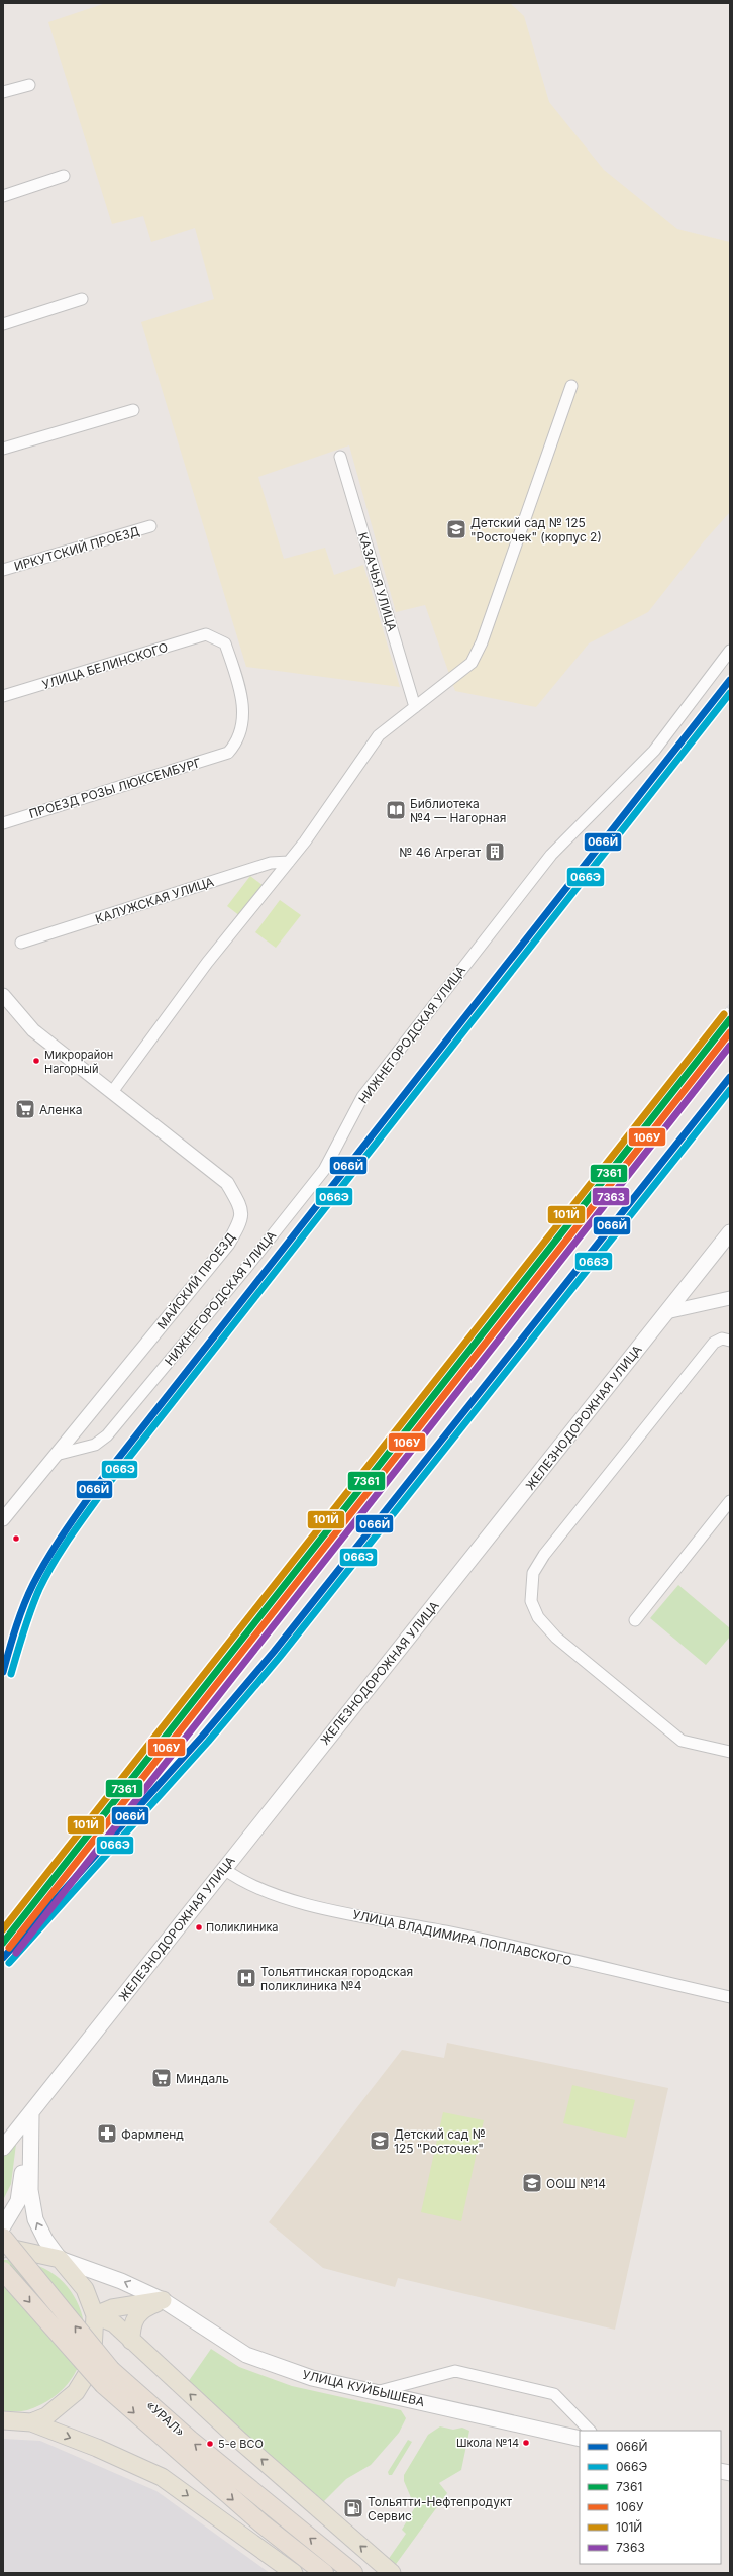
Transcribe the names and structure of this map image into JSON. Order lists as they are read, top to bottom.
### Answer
{
  "streets": {
    "highway": ["«УРАЛ»"],
    "main road": ["ЖЕЛЕЗНОДОРОЖНАЯ УЛИЦА", "УЛИЦА КУЙБЫШЕВА"],
    "street": [
      "ИРКУТСКИЙ ПРОЕЗД",
      "КАЗАЧЬЯ УЛИЦА",
      "УЛИЦА БЕЛИНСКОГО",
      "ПРОЕЗД РОЗЫ ЛЮКСЕМБУРГ",
      "КАЛУЖСКАЯ УЛИЦА",
      "НИЖНЕГОРОДСКАЯ УЛИЦА",
      "МАЙСКИЙ ПРОЕЗД",
      "УЛИЦА ВЛАДИМИРА ПОПЛАВСКОГО"
    ]
  },
  "crossings": [
    ["УЛИЦА БЕЛИНСКОГО", "ПРОЕЗД РОЗЫ ЛЮКСЕМБУРГ"],
    ["НИЖНЕГОРОДСКАЯ УЛИЦА", "МАЙСКИЙ ПРОЕЗД"],
    ["ЖЕЛЕЗНОДОРОЖНАЯ УЛИЦА", "УЛИЦА ВЛАДИМИРА ПОПЛАВСКОГО"]
  ],
  "places": {
    "school or university": ["Детский сад № 125 \"Росточек\" (корпус 2)", "Детский сад № 125 \"Росточек\"", "ООШ №14"],
    "library": ["Библиотека №4 — Нагорная"],
    "building": ["№ 46 Агрегат"],
    "other": [
      "Микрорайон Нагорный",
      "Поликлиника",
      "Школа №14",
      "5-е ВСО"
    ],
    "supermarket": ["Аленка", "Миндаль"],
    "hospital": ["Тольяттинская городская поликлиника №4"],
    "pharmacy": ["Фармленд"],
    "fuel station": ["Тольятти-Нефтепродукт Сервис"]
  },
  "lines": [
    "transit line 066Й",
    "transit line 066Э",
    "transit line 101Й",
    "transit line 7361",
    "transit line 106У",
    "transit line 7363"
  ],
  "legend": [
    "066Й",
    "066Э",
    "7361",
    "106У",
    "101Й",
    "7363"
  ]
}
